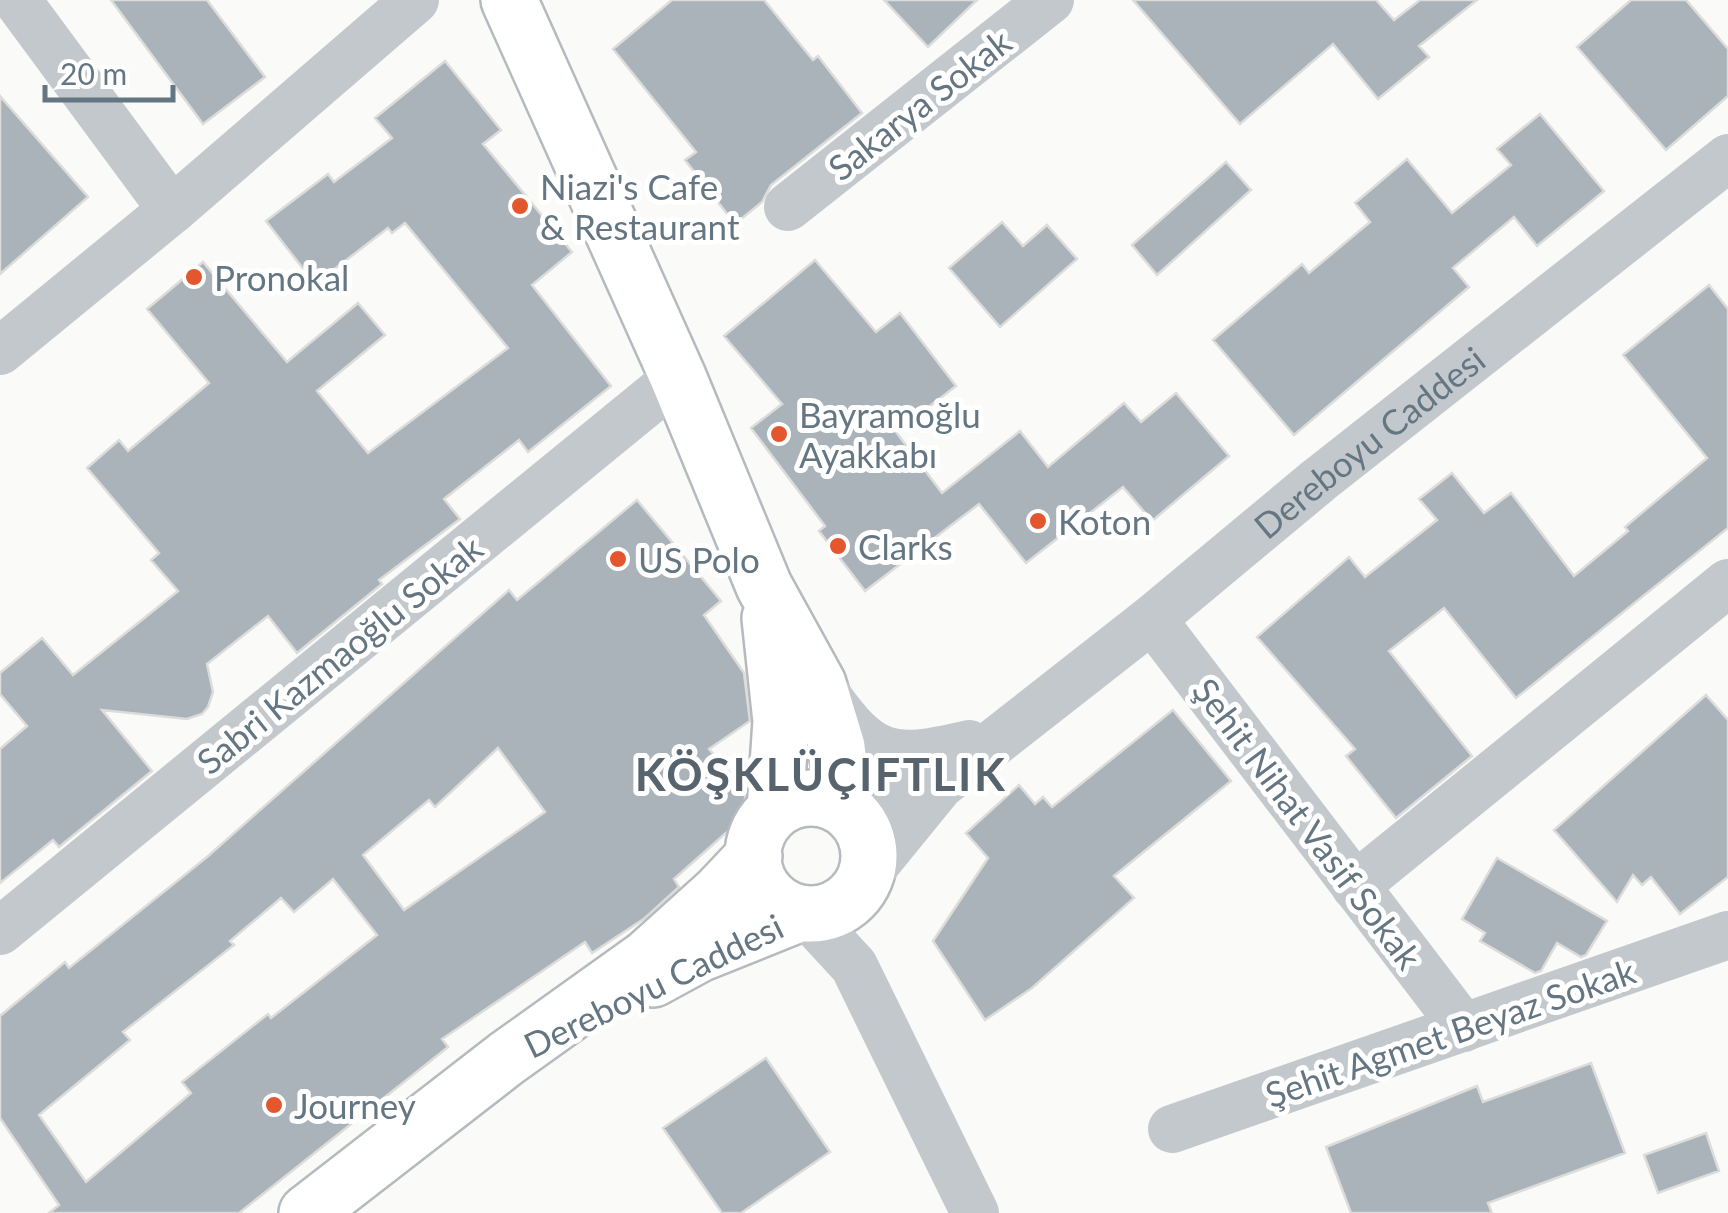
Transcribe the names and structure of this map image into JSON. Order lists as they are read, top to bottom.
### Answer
{
  "streets": {
    "main road": ["Dereboyu Caddesi"],
    "street": [
      "Sakarya Sokak",
      "Sabri Kazmaoğlu Sokak",
      "Şehit Nihat Vasif Sokak",
      "Şehit Agmet Beyaz Sokak"
    ]
  },
  "crossings": [
    ["Dereboyu Caddesi", "Şehit Nihat Vasif Sokak"],
    ["Şehit Nihat Vasif Sokak", "Şehit Agmet Beyaz Sokak"]
  ],
  "districts": ["KÖŞKLÜÇIFTLIK"],
  "places": [
    "Niazi's Cafe & Restaurant",
    "Pronokal",
    "Bayramoğlu Ayakkabı",
    "Koton",
    "Clarks",
    "US Polo",
    "Journey"
  ],
  "scale_bar": "20 m"
}
